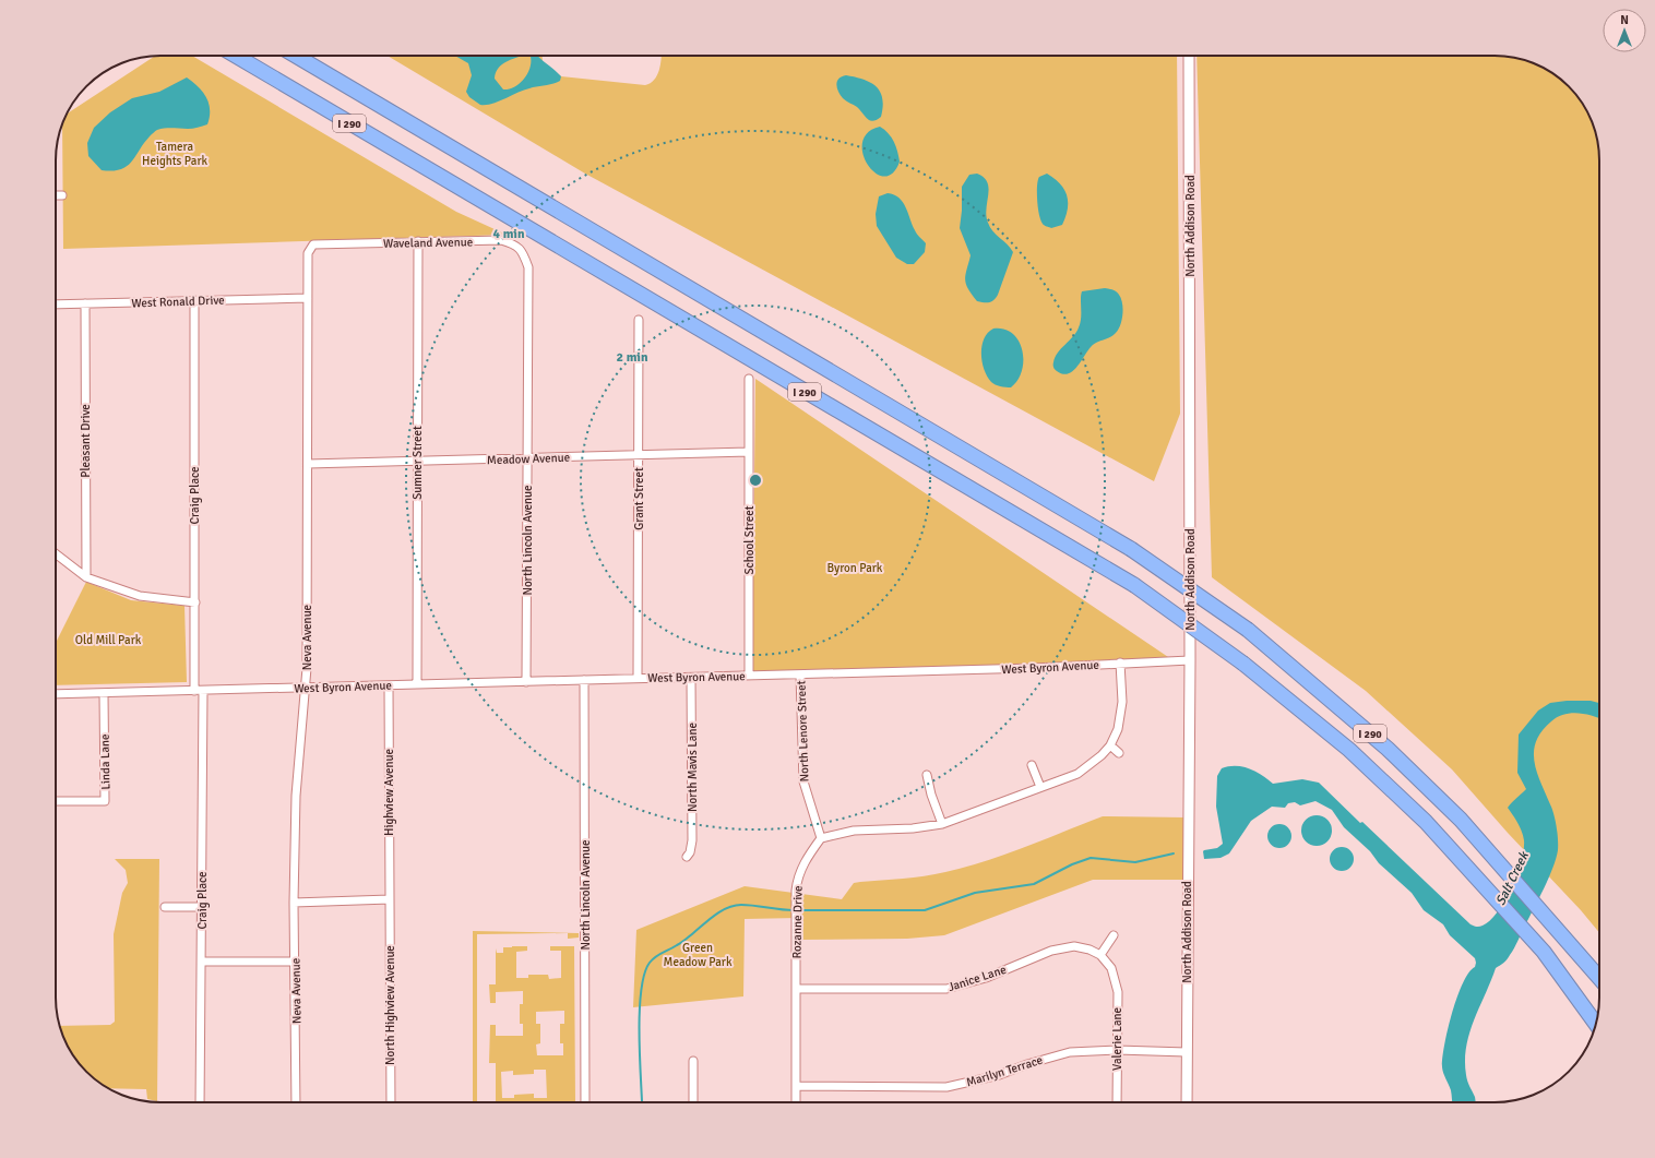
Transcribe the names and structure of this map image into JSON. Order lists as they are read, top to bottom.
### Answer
{
  "streets": {
    "highway": ["I 290"],
    "street": [
      "North Addison Road",
      "Waveland Avenue",
      "West Ronald Drive",
      "Pleasant Drive",
      "Meadow Avenue",
      "Sumner Street",
      "Craig Place",
      "Grant Street",
      "North Lincoln Avenue",
      "School Street",
      "Neva Avenue",
      "West Byron Avenue",
      "North Lenore Street",
      "Linda Lane",
      "North Mavis Lane",
      "Highview Avenue",
      "Rozanne Drive",
      "Janice Lane",
      "North Highview Avenue",
      "Valerie Lane",
      "Marilyn Terrace"
    ]
  },
  "crossings": [
    ["North Addison Road", "West Byron Avenue"],
    ["North Addison Road", "Marilyn Terrace"],
    ["Waveland Avenue", "Sumner Street"],
    ["Waveland Avenue", "North Lincoln Avenue"],
    ["Waveland Avenue", "Neva Avenue"],
    ["West Ronald Drive", "Pleasant Drive"],
    ["West Ronald Drive", "Craig Place"],
    ["West Ronald Drive", "Neva Avenue"],
    ["Meadow Avenue", "Sumner Street"],
    ["Meadow Avenue", "Grant Street"],
    ["Meadow Avenue", "North Lincoln Avenue"],
    ["Meadow Avenue", "School Street"],
    ["Meadow Avenue", "Neva Avenue"],
    ["Sumner Street", "West Byron Avenue"],
    ["Craig Place", "West Byron Avenue"],
    ["Grant Street", "West Byron Avenue"],
    ["North Lincoln Avenue", "West Byron Avenue"],
    ["School Street", "West Byron Avenue"],
    ["Neva Avenue", "West Byron Avenue"],
    ["West Byron Avenue", "North Lenore Street"],
    ["West Byron Avenue", "North Mavis Lane"],
    ["West Byron Avenue", "Highview Avenue"],
    ["North Lenore Street", "Rozanne Drive"],
    ["Highview Avenue", "North Highview Avenue"],
    ["Rozanne Drive", "Janice Lane"],
    ["Rozanne Drive", "Marilyn Terrace"],
    ["Janice Lane", "Valerie Lane"],
    ["Valerie Lane", "Marilyn Terrace"]
  ],
  "water": ["Salt Creek"],
  "parks": [
    "Tamera Heights Park",
    "Byron Park",
    "Old Mill Park",
    "Green Meadow Park"
  ],
  "north": "top",
  "rings": ["4 min", "2 min"]
}
